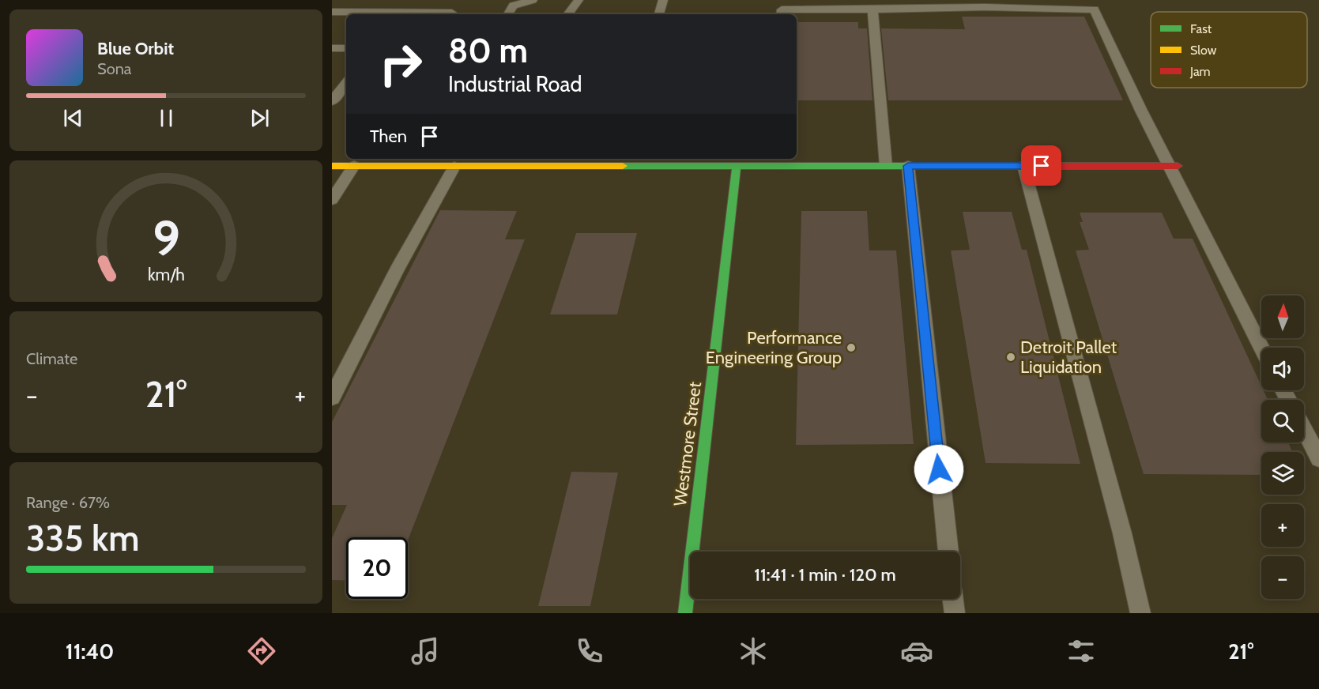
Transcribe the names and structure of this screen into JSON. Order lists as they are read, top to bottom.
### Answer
{
  "streets": {
    "street": ["Westmore Street"]
  },
  "places": ["Performance Engineering Group", "Detroit Pallet Liquidation"],
  "legend": ["Fast", "Slow", "Jam"],
  "north": "top",
  "page": {
    "turn": ["80 m", "Industrial Road"],
    "song": ["Blue Orbit", "Sona"],
    "then": "Then",
    "map_buttons": ["+", "−"],
    "tile": [
      "Climate",
      ["Range · 67%", "335 km"]
    ],
    "heat": ["−", "21°", "+"],
    "limit": "20",
    "trip": "11:41 · 1 min · 120 m",
    "tabs": ["11:40", "21°"],
    "gauge": ["9", "km/h"]
  }
}
